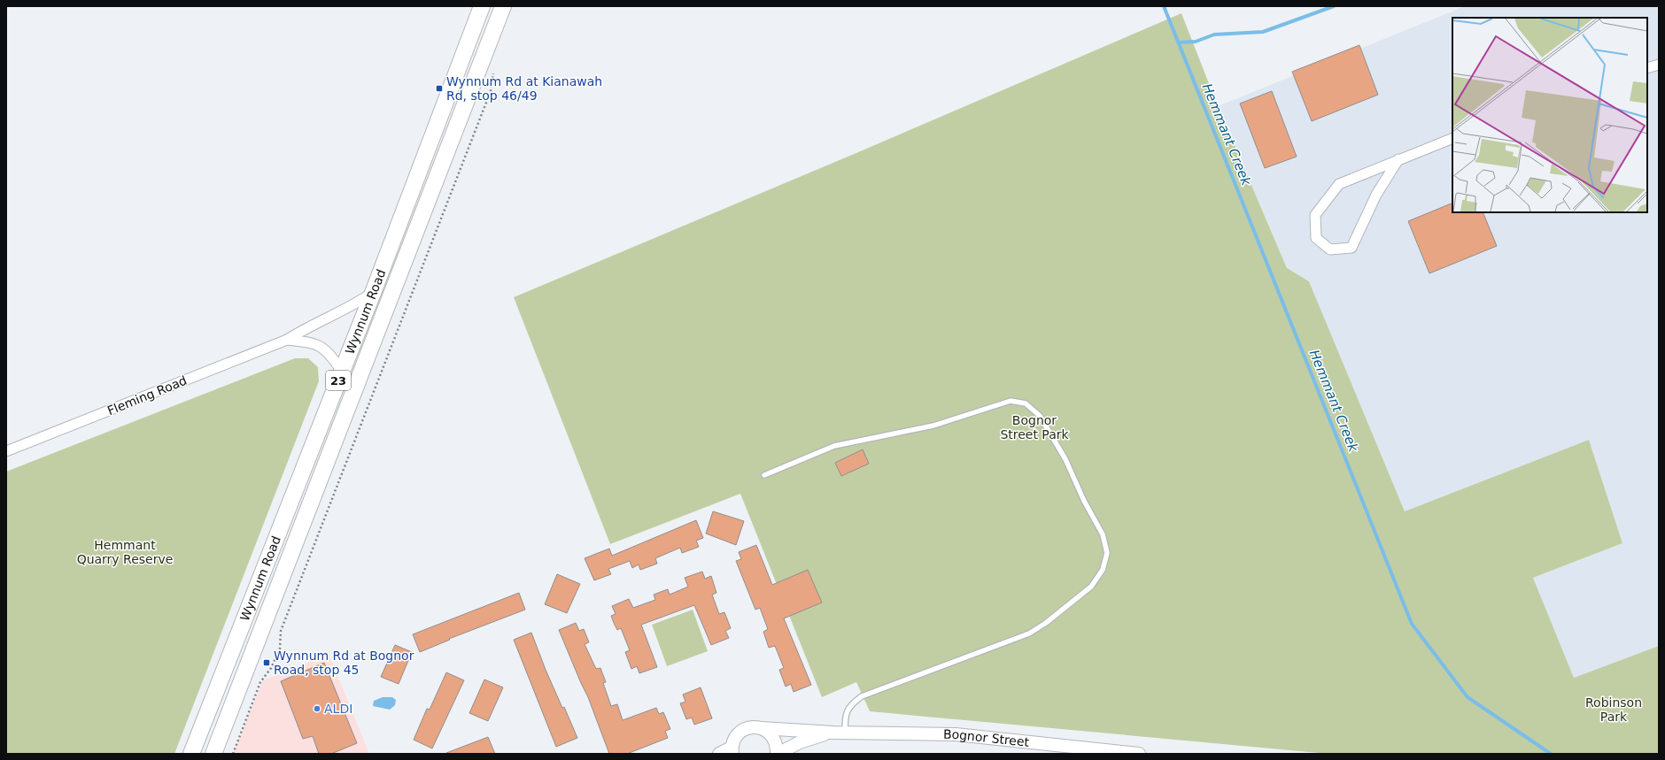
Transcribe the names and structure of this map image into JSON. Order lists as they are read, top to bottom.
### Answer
{
  "streets": {
    "main road": ["Wynnum Road", "23"],
    "street": ["Fleming Road", "Bognor Street"]
  },
  "crossings": [
    ["Wynnum Road", "Fleming Road"]
  ],
  "water": ["Hemmant Creek"],
  "parks": ["Bognor Street Park", "Hemmant Quarry Reserve", "Robinson Park"],
  "places": {
    "transit": ["Wynnum Rd at Kianawah Rd, stop 46/49", "Wynnum Rd at Bognor Road, stop 45"],
    "other": ["ALDI"]
  }
}
